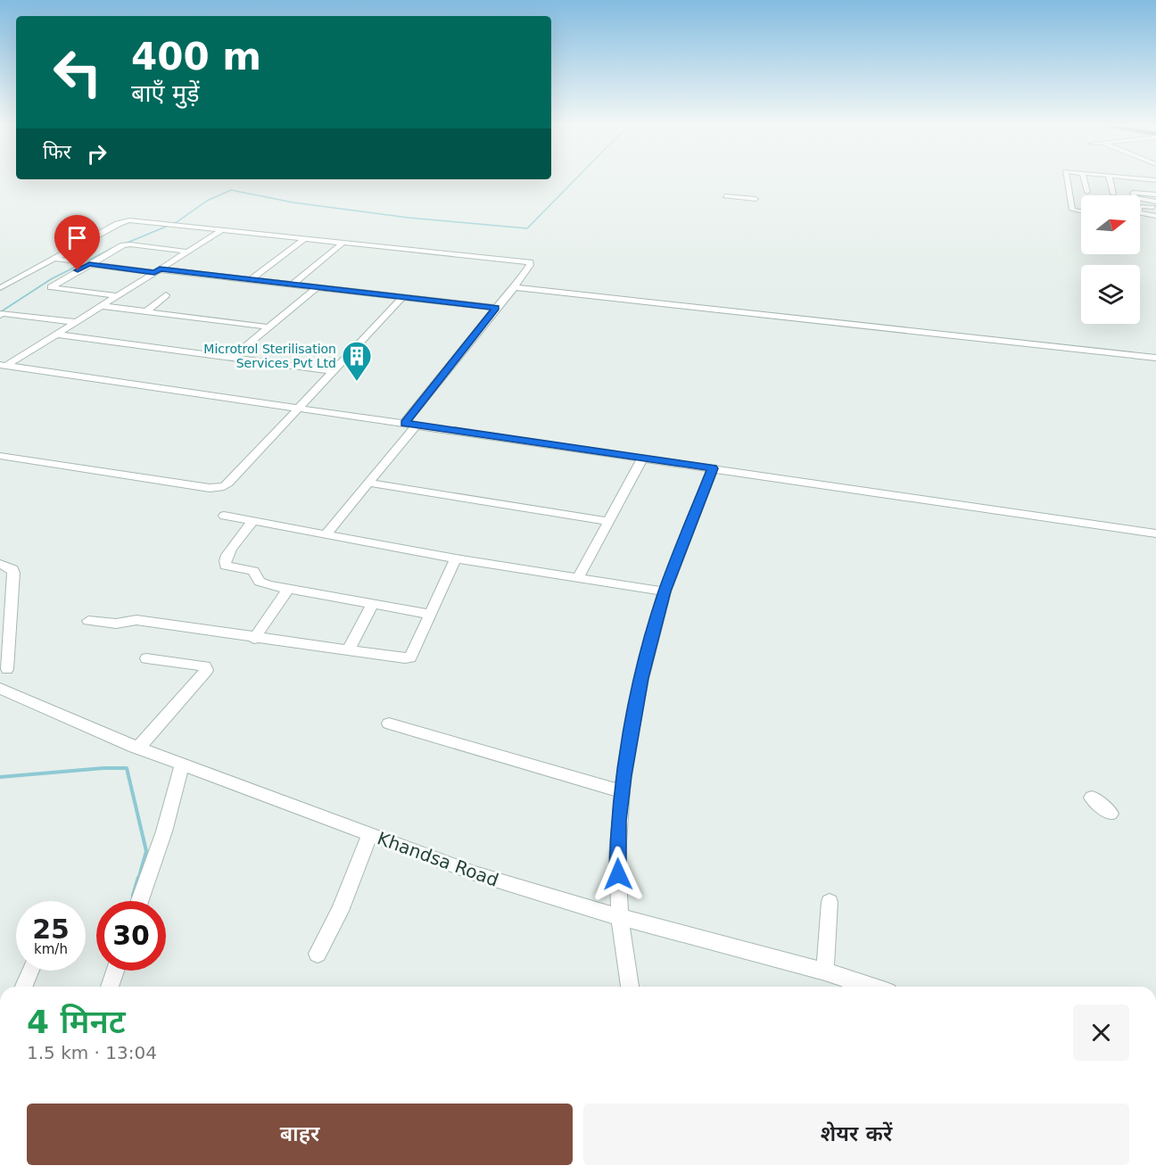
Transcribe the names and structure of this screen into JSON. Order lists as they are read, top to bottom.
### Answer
{
  "streets": {
    "street": ["Khandsa Road"]
  },
  "places": {
    "building": ["Microtrol Sterilisation Services Pvt Ltd"]
  },
  "north": "right",
  "page": {
    "turn": ["400 m", "बाएँ मुड़ें"],
    "then": "फिर",
    "speed": "25 km/h",
    "limit": "30",
    "heading": ["4 मिनट", "1.5 km · 13:04"],
    "buttons": ["बाहर", "शेयर करें"]
  }
}
